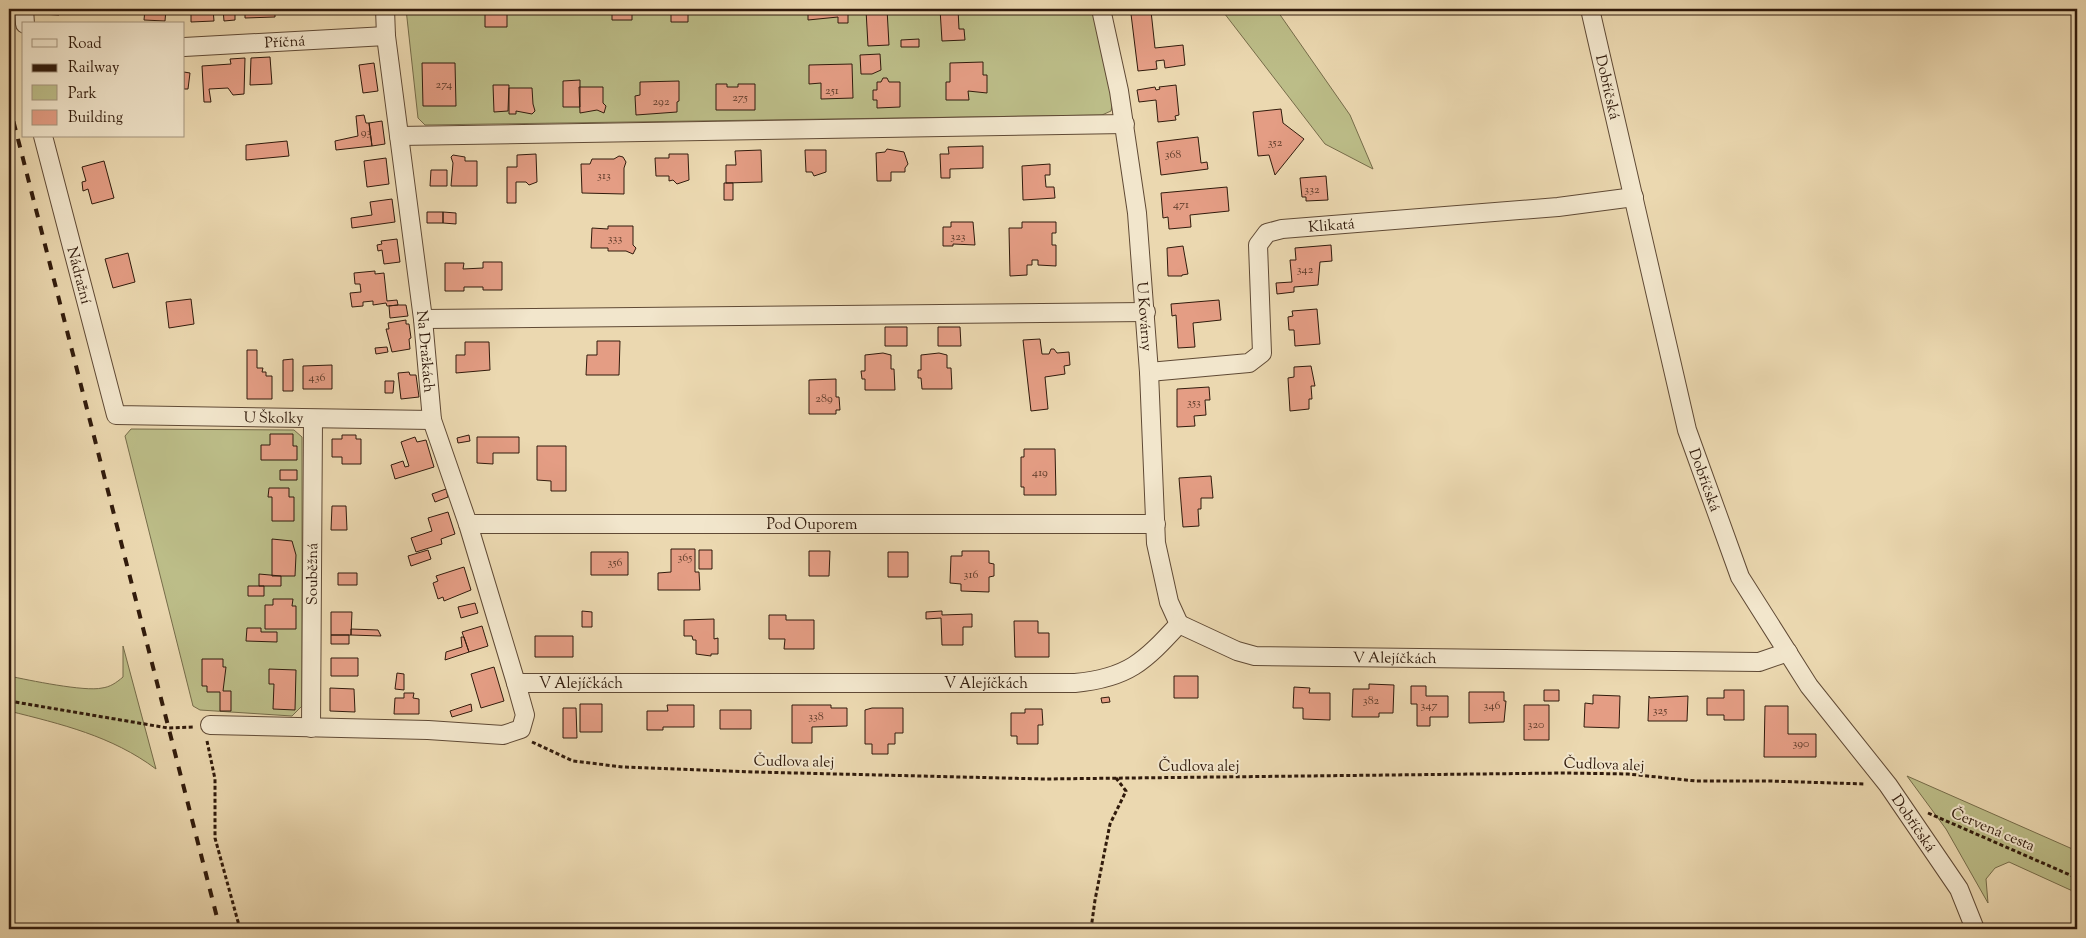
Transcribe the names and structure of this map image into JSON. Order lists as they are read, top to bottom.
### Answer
{
  "streets": {
    "street": [
      "Příčná",
      "Dobříčská",
      "Klikatá",
      "Nádražní",
      "U Kovárny",
      "Na Dražkách",
      "U Školky",
      "Pod Ouporem",
      "Souběžná",
      "V Alejíčkách"
    ],
    "path": ["Čudlova alej", "Červená cesta"]
  },
  "crossings": [
    ["Příčná", "Na Dražkách"],
    ["Dobříčská", "Klikatá"],
    ["Dobříčská", "V Alejíčkách"],
    ["Dobříčská", "Čudlova alej"],
    ["Dobříčská", "Červená cesta"],
    ["Klikatá", "U Kovárny"],
    ["Nádražní", "U Školky"],
    ["U Kovárny", "Pod Ouporem"],
    ["U Kovárny", "V Alejíčkách"],
    ["Na Dražkách", "U Školky"],
    ["Na Dražkách", "Pod Ouporem"],
    ["Na Dražkách", "V Alejíčkách"],
    ["U Školky", "Souběžná"],
    ["V Alejíčkách", "Čudlova alej"]
  ],
  "house_numbers": [
    "274",
    "251",
    "275",
    "292",
    "93",
    "352",
    "368",
    "313",
    "332",
    "471",
    "323",
    "333",
    "342",
    "436",
    "289",
    "353",
    "419",
    "365",
    "356",
    "316",
    "382",
    "347",
    "346",
    "325",
    "338",
    "320",
    "390"
  ],
  "legend": [
    "Road",
    "Railway",
    "Park",
    "Building"
  ]
}
